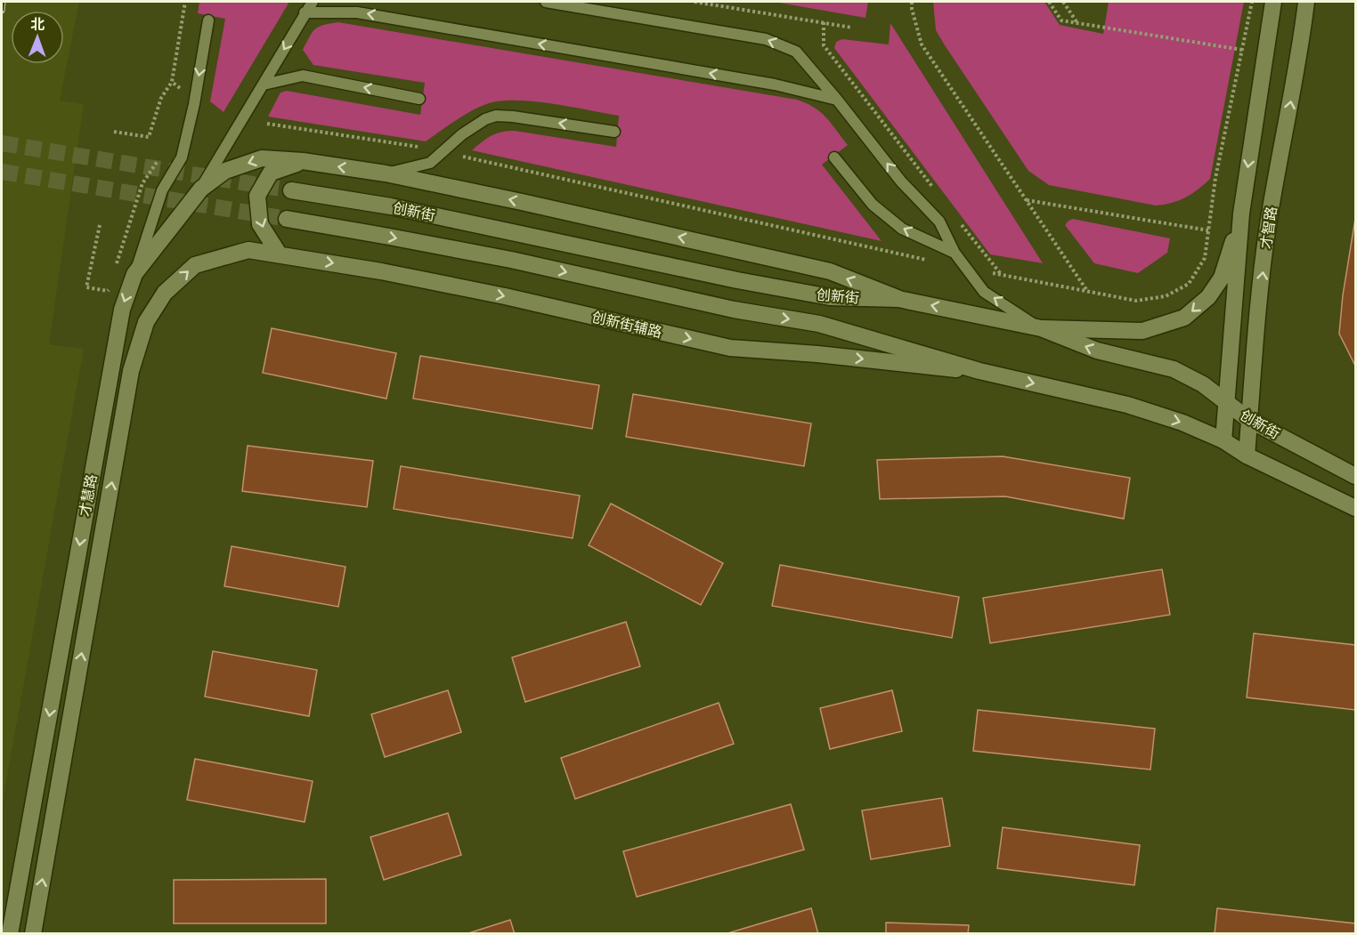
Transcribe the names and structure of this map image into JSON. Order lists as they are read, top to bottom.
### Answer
{
  "streets": {
    "street": [
      "创新街",
      "才智路",
      "创新街辅路",
      "才慧路"
    ]
  },
  "crossings": [
    ["创新街", "才智路"],
    ["创新街", "创新街辅路"],
    ["创新街辅路", "才慧路"]
  ],
  "north": "top"
}
